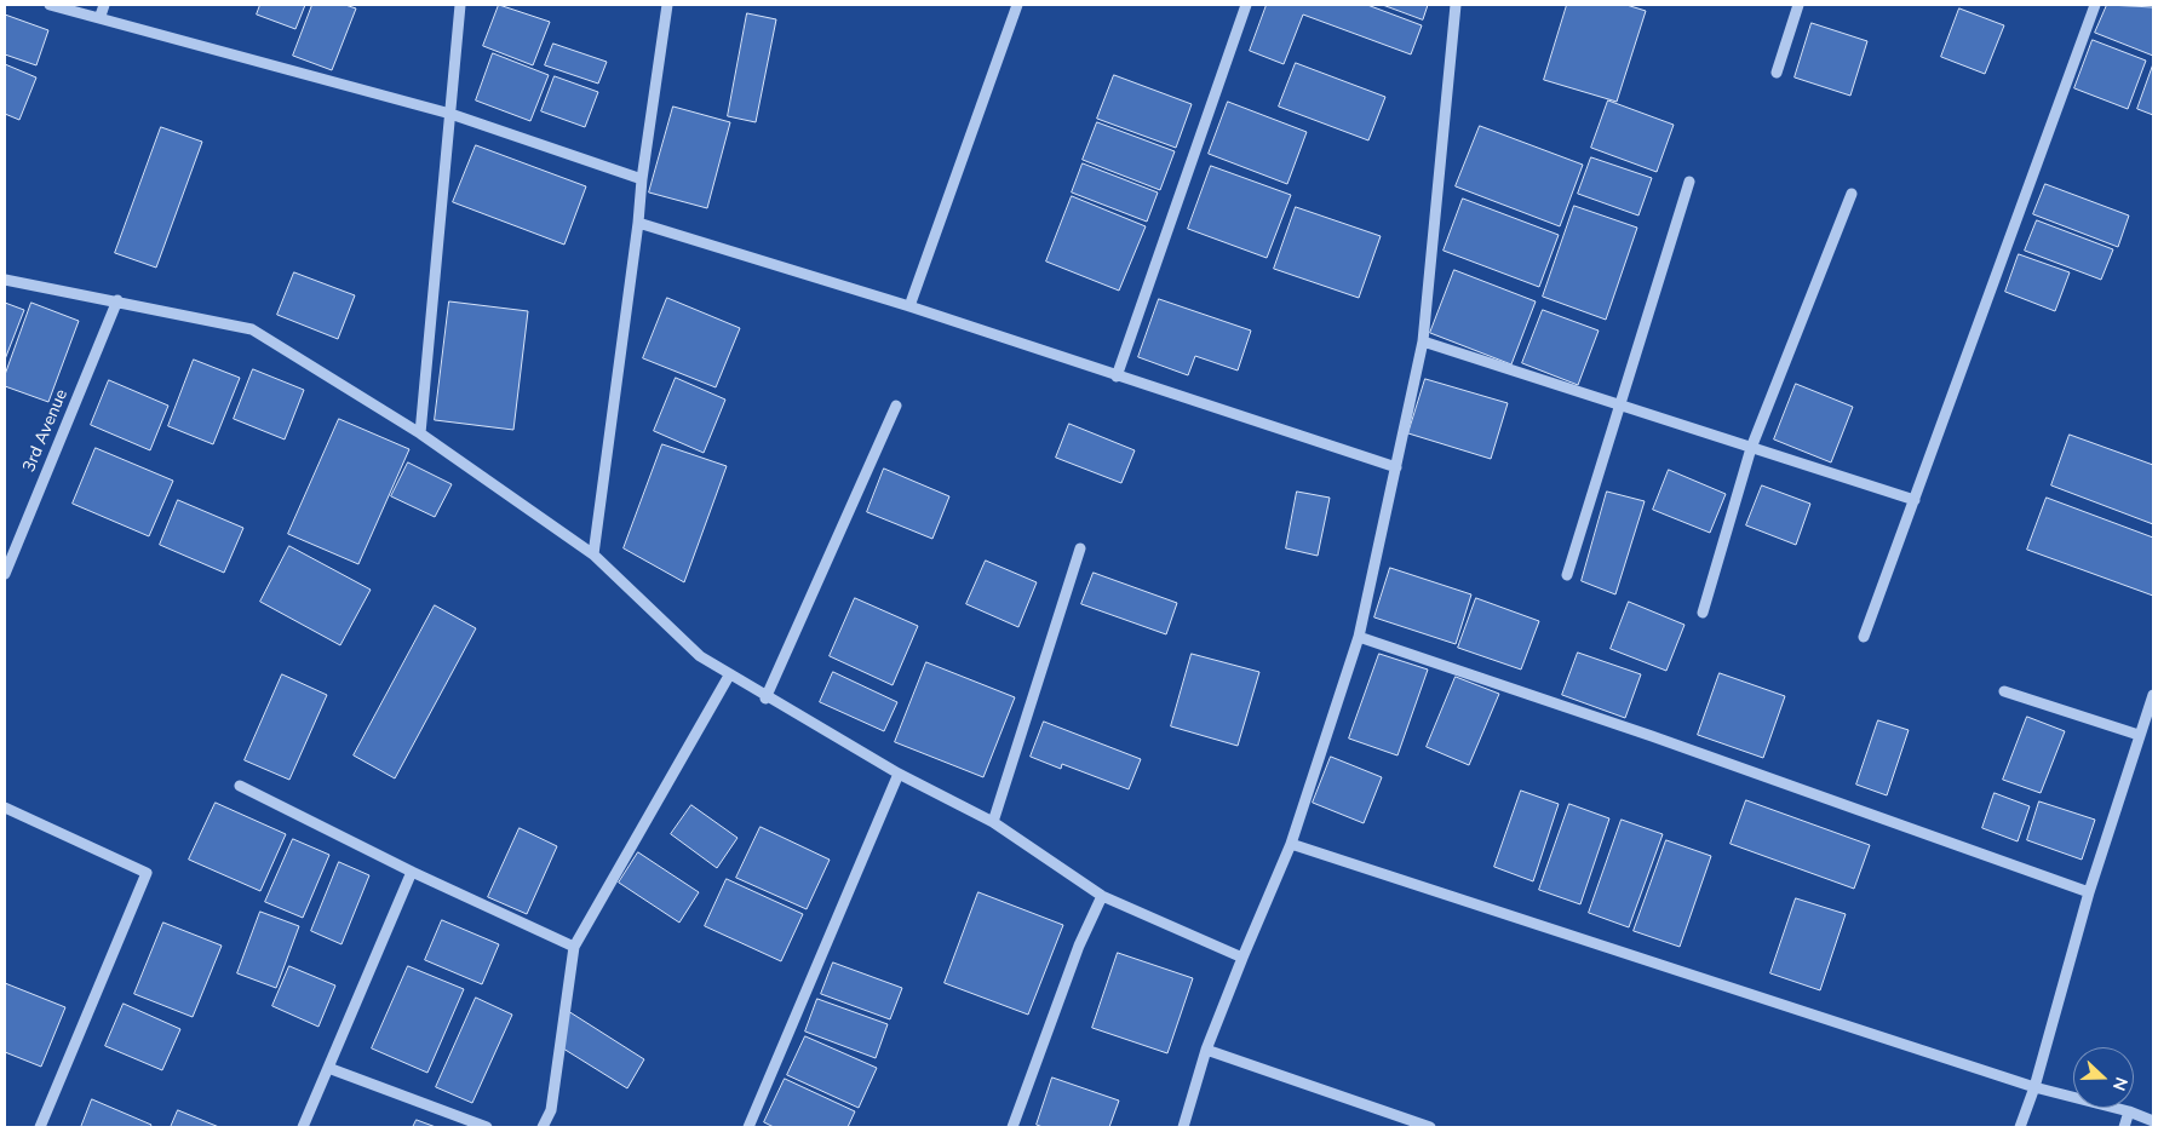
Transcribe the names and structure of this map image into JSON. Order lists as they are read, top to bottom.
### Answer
{
  "streets": {
    "street": ["3rd Avenue"]
  },
  "north": "right"
}
